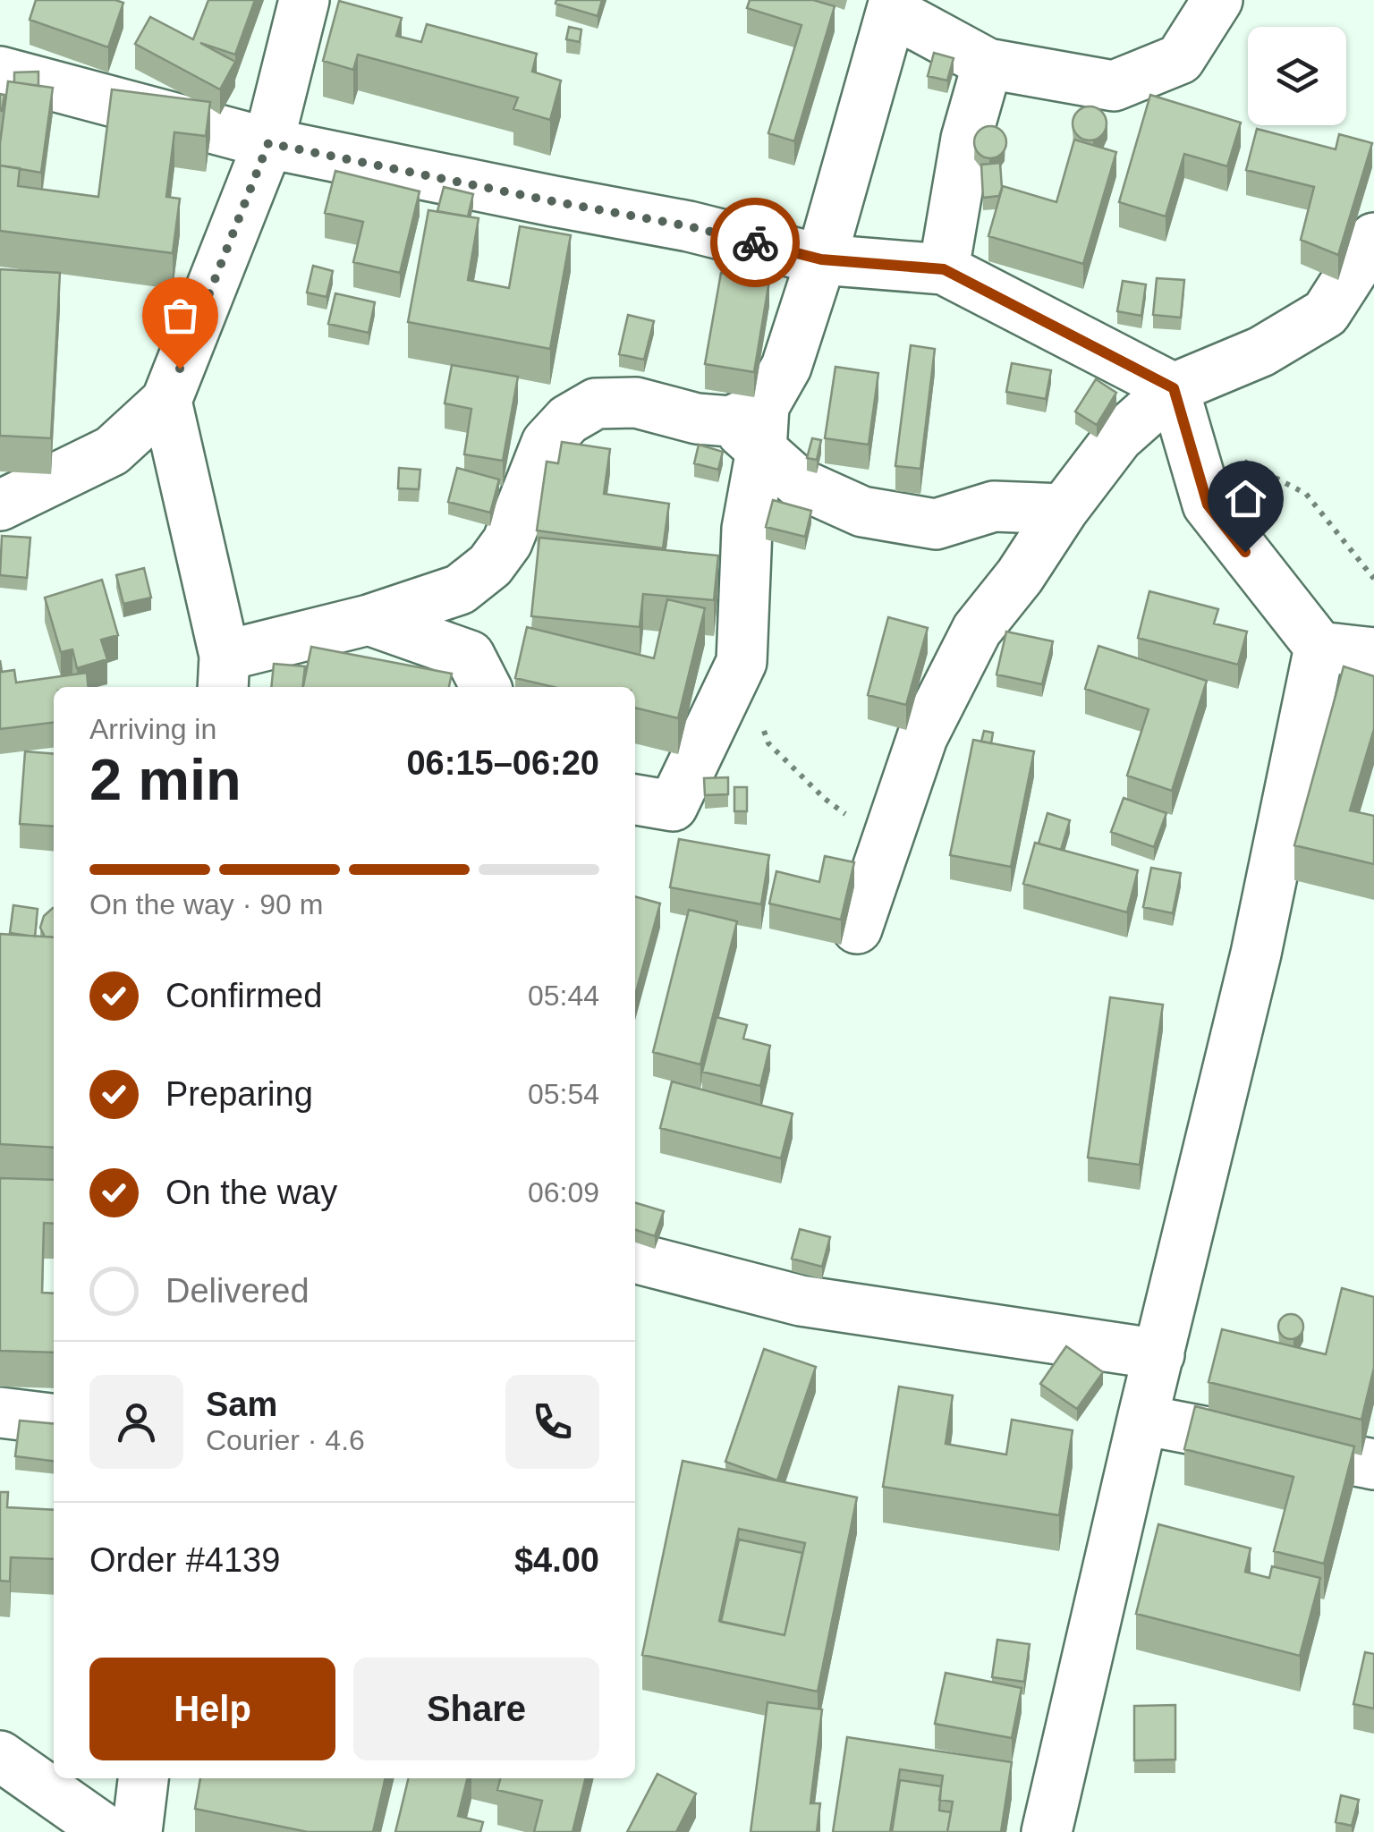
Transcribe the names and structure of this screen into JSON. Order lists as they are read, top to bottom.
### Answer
{
  "page": {
    "heading": ["2 min", "Arriving in", "06:15–06:20"],
    "panel": [
      "Sam",
      "Courier · 4.6",
      "Order #4139",
      "$4.00"
    ],
    "bar": "On the way · 90 m",
    "list": [
      ["Confirmed", "05:44"],
      ["Preparing", "05:54"],
      ["On the way", "06:09"],
      "Delivered"
    ],
    "buttons": ["Help", "Share"]
  }
}
